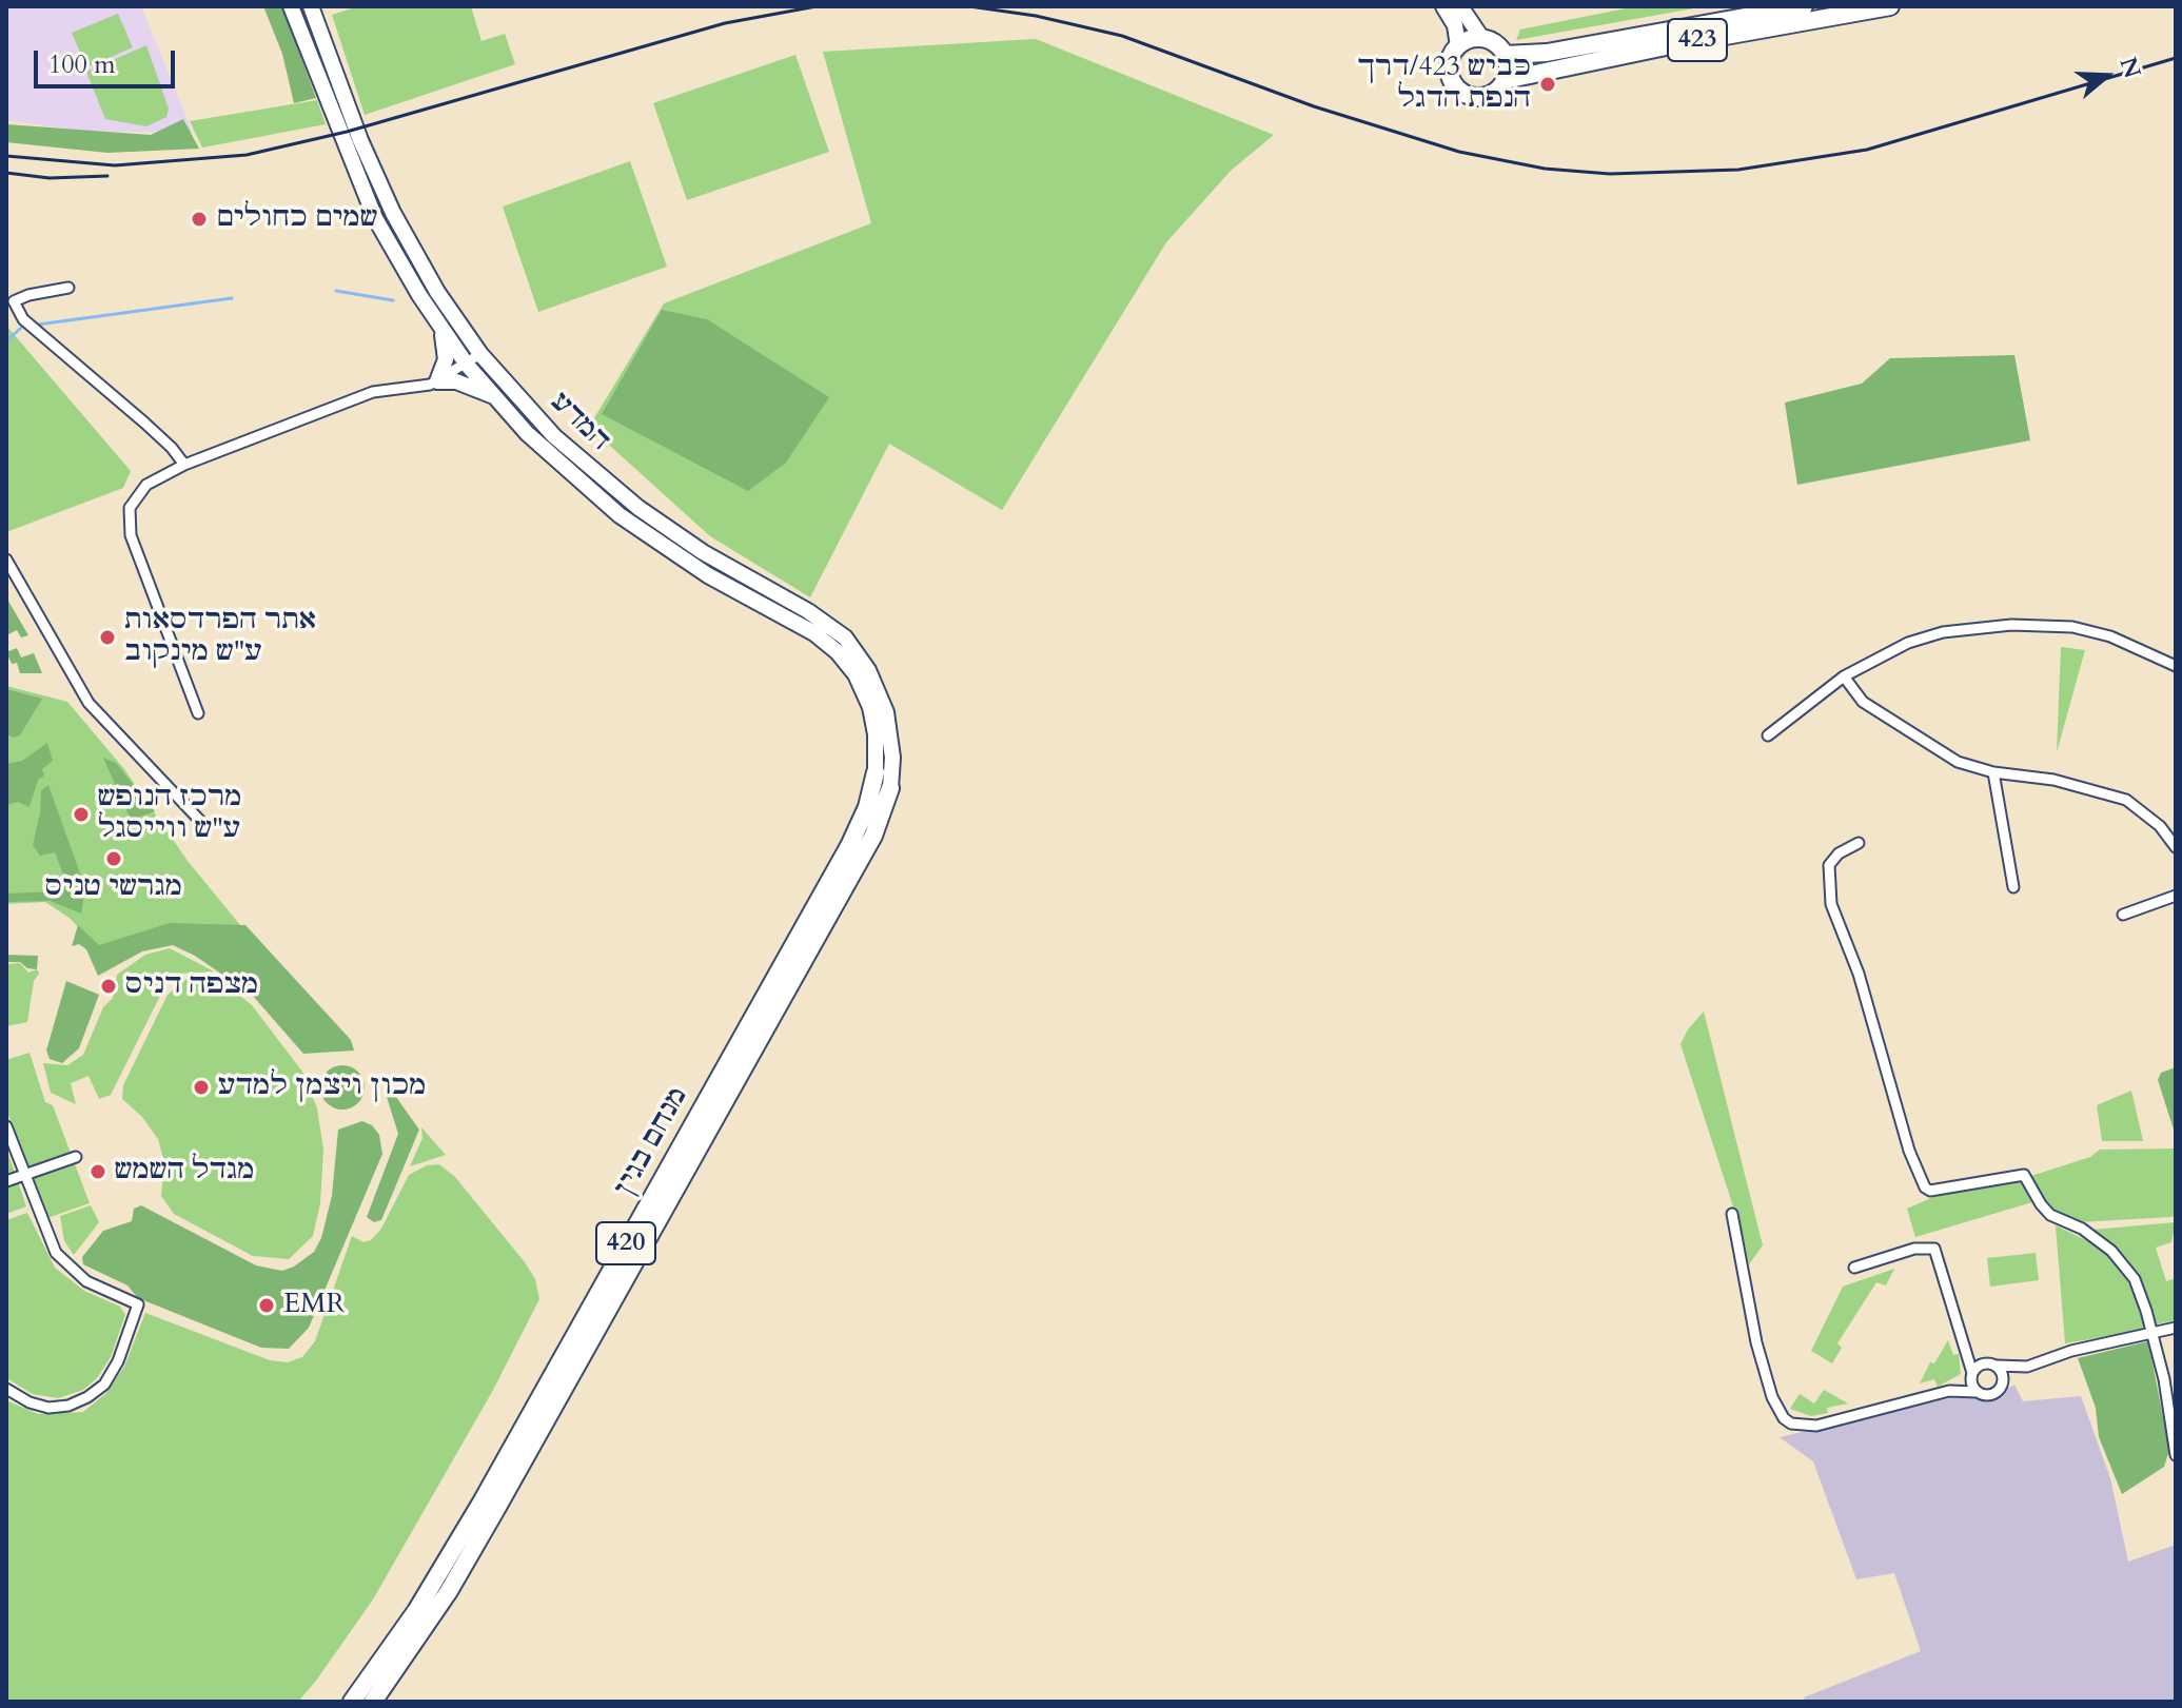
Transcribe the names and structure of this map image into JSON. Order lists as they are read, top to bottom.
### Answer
{
  "streets": {
    "main road": [
      "423",
      "המדע",
      "מנחם בגין",
      "420"
    ]
  },
  "crossings": [
    ["המדע", "מנחם בגין"]
  ],
  "places": [
    "כביש 423/דרך הנפת הדגל",
    "שמים כחולים",
    "אתר הפרדסאות ע\"ש מינקוב",
    "מרכז הנופש ע\"ש ווייסגל",
    "מגרשי טניס",
    "מצפה דניס",
    "מכון ויצמן למדע",
    "מגדל השמש",
    "EMR"
  ],
  "scale_bar": "100 m",
  "north": "right"
}
